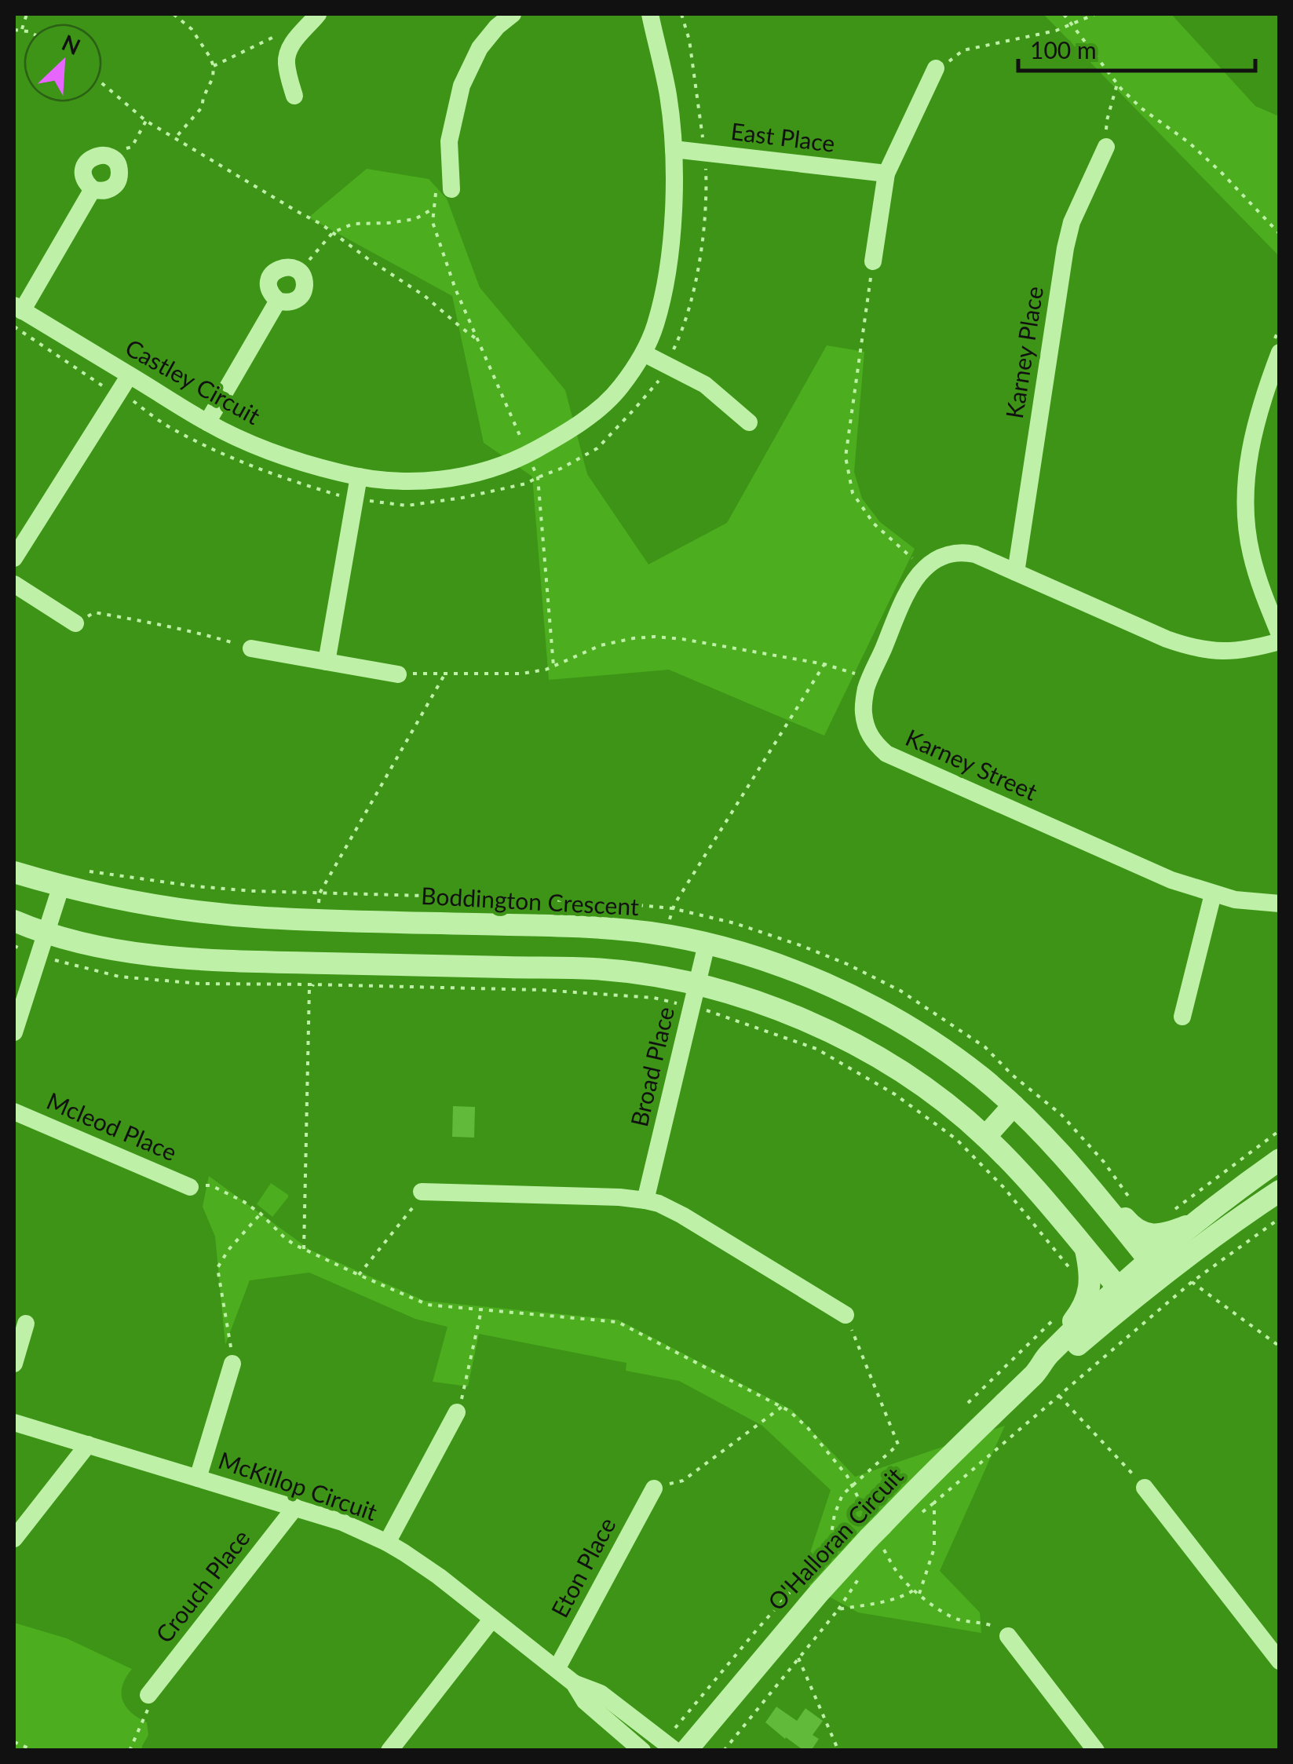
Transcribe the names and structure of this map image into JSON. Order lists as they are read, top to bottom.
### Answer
{
  "streets": {
    "street": [
      "East Place",
      "Karney Place",
      "Castley Circuit",
      "Karney Street",
      "Boddington Crescent",
      "Broad Place",
      "Mcleod Place",
      "McKillop Circuit",
      "O'Halloran Circuit",
      "Eton Place",
      "Crouch Place"
    ]
  },
  "crossings": [
    ["East Place", "Castley Circuit"],
    ["Boddington Crescent", "Broad Place"],
    ["Boddington Crescent", "O'Halloran Circuit"],
    ["McKillop Circuit", "Eton Place"],
    ["McKillop Circuit", "Crouch Place"]
  ],
  "scale_bar": "100 m",
  "north": "top right"
}
